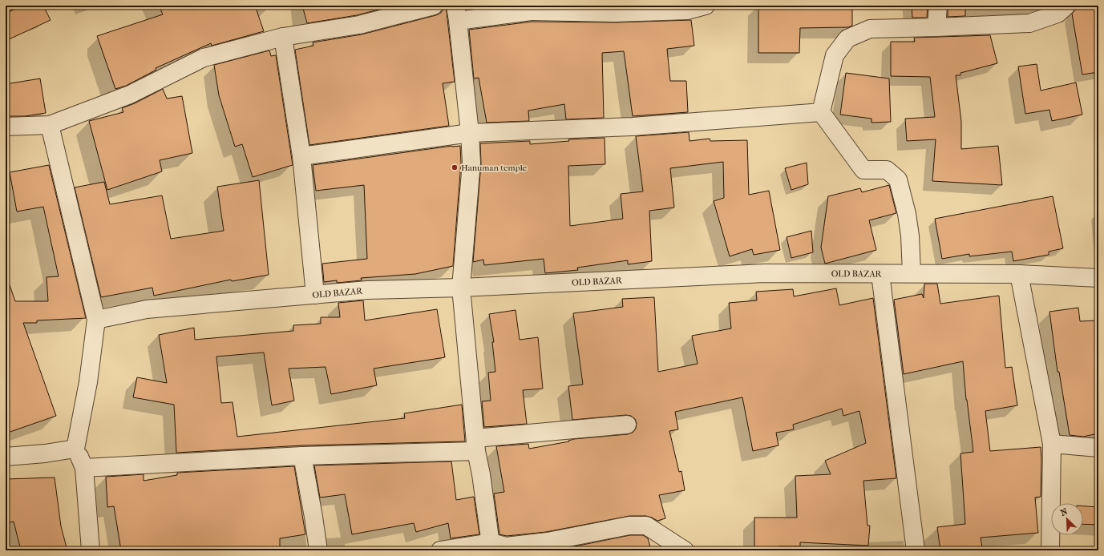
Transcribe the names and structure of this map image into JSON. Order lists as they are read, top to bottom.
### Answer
{
  "streets": {
    "street": ["OLD BAZAR"]
  },
  "places": ["Hanuman temple"],
  "north": "top left"
}
